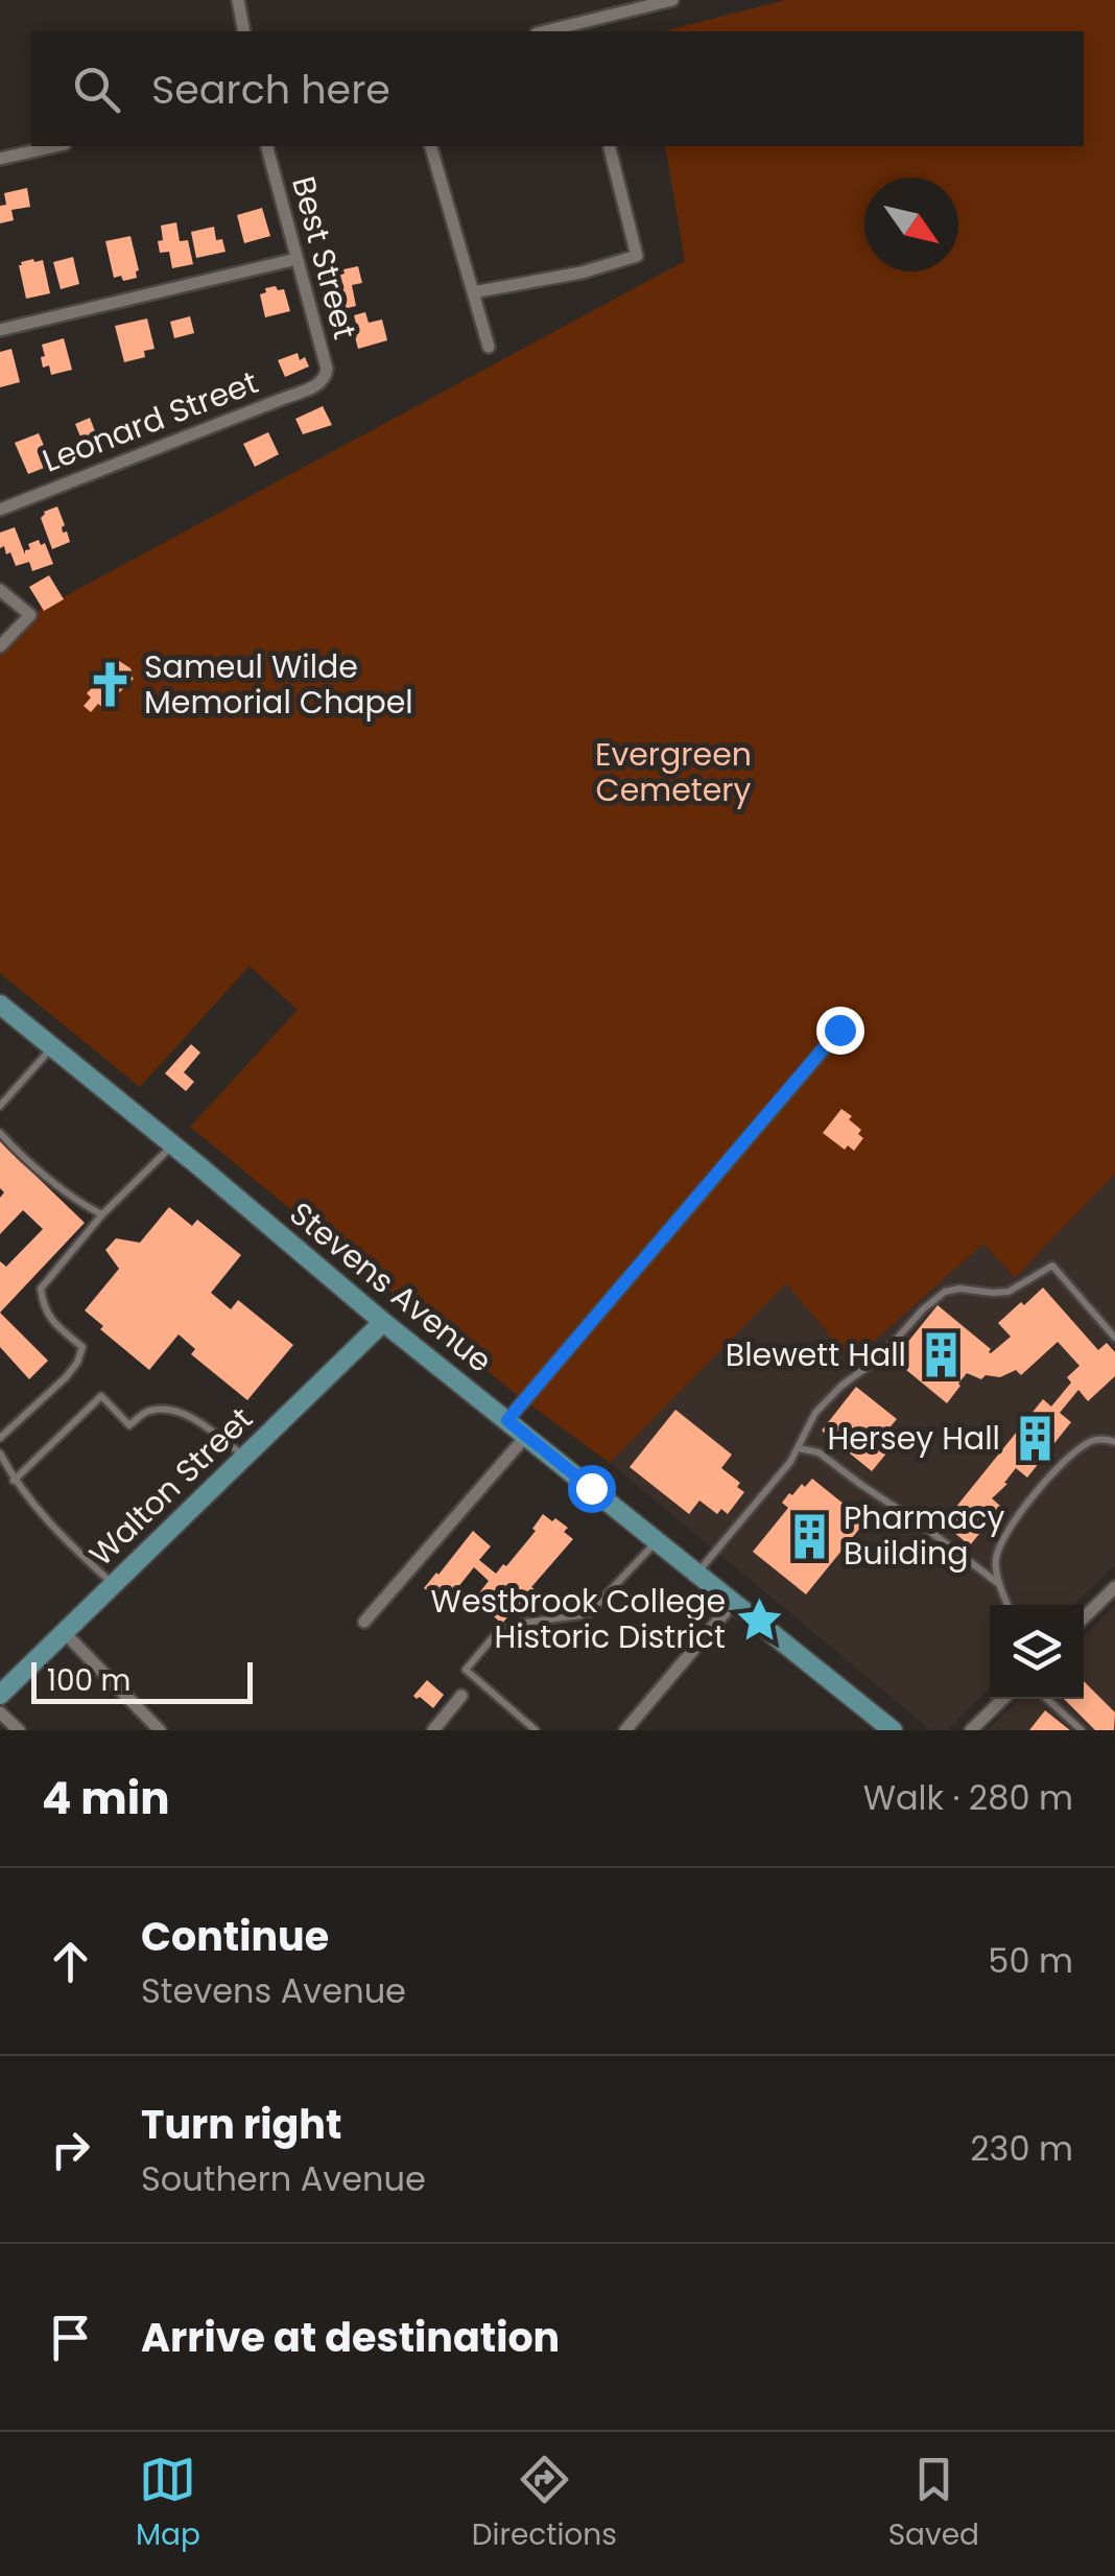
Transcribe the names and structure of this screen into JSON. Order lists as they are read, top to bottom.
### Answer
{
  "streets": {
    "main road": ["Stevens Avenue", "Walton Street"],
    "street": ["Best Street", "Leonard Street"]
  },
  "crossings": [
    ["Best Street", "Leonard Street"],
    ["Stevens Avenue", "Walton Street"]
  ],
  "parks": ["Evergreen Cemetery"],
  "places": {
    "church": ["Sameul Wilde Memorial Chapel"],
    "building": ["Blewett Hall", "Hersey Hall", "Pharmacy Building"],
    "place": ["Westbrook College Historic District"]
  },
  "scale_bar": "100 m",
  "north": "bottom right",
  "page": {
    "search": "Search here",
    "scale": "100 m",
    "heading": ["4 min", "Walk · 280 m"],
    "list": [
      ["Continue", "Stevens Avenue", "50 m"],
      ["Turn right", "Southern Avenue", "230 m"],
      "Arrive at destination"
    ],
    "nav": ["Map", "Directions", "Saved"]
  }
}
